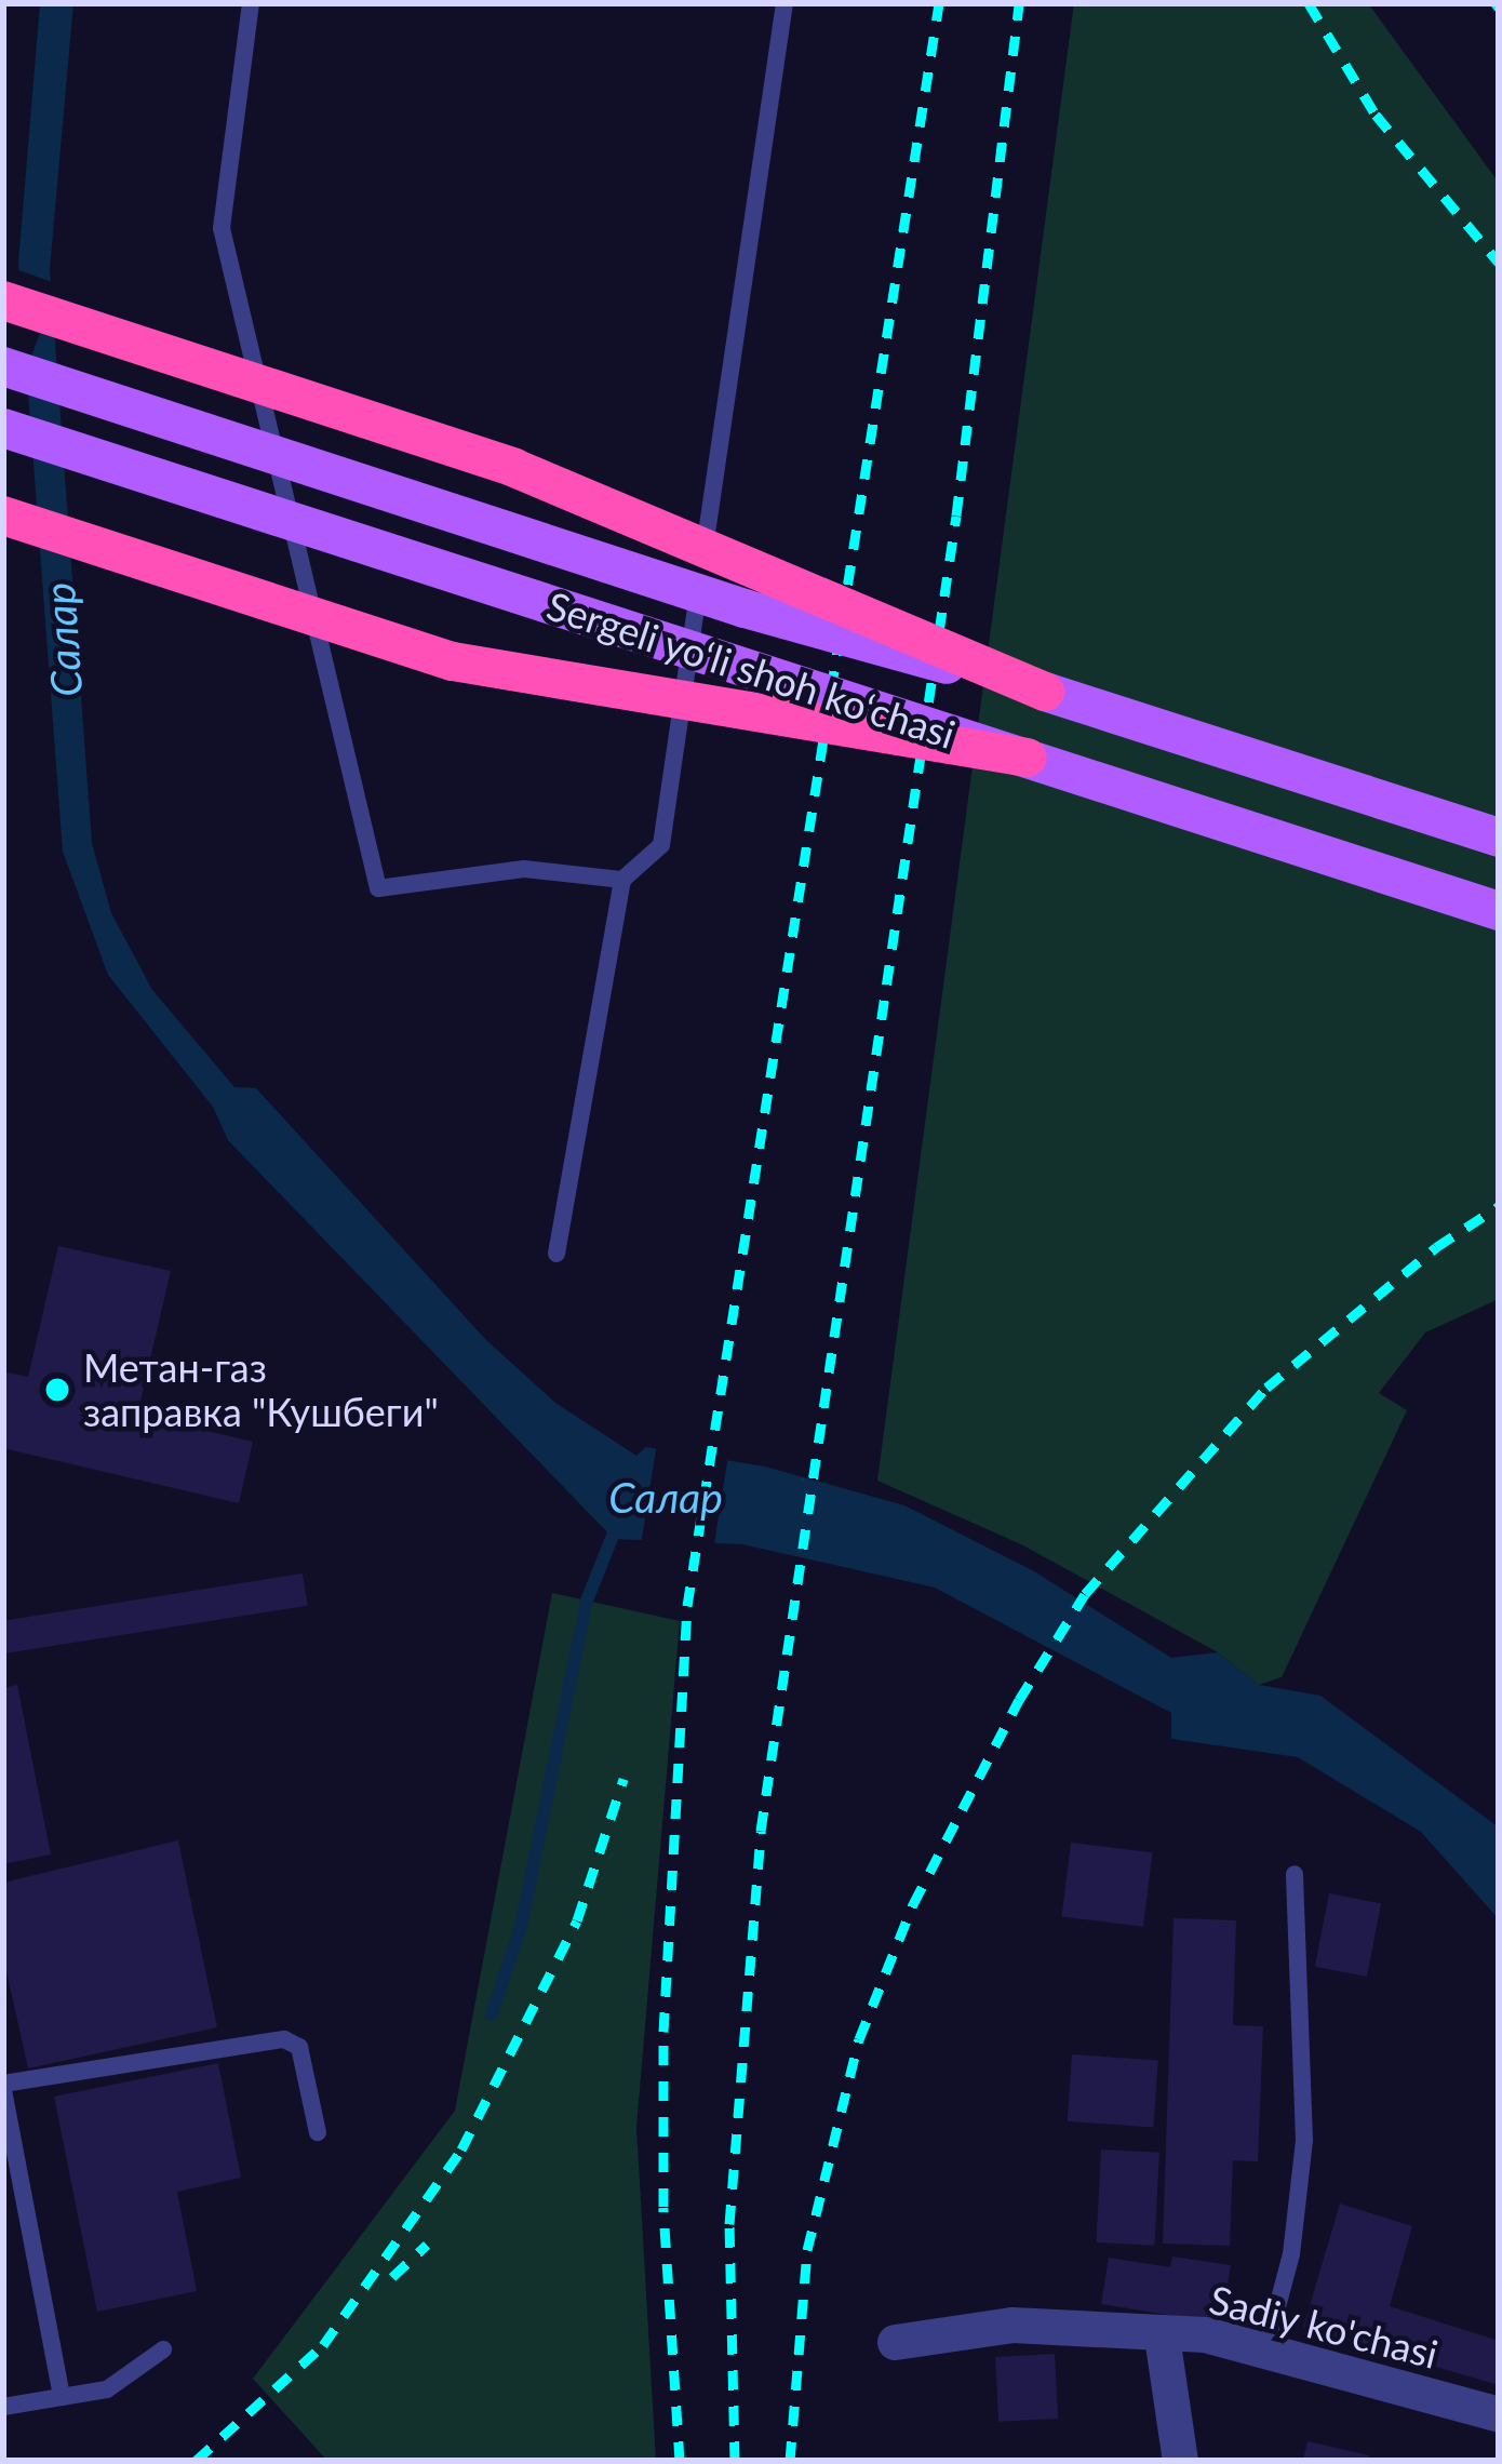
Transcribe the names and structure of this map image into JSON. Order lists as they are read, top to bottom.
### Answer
{
  "streets": {
    "main road": ["Sergeli yo‘li shoh ko‘chasi"],
    "street": ["Sadiy ko'chasi"]
  },
  "water": ["Салар"],
  "places": ["Метан-газ заправка \"Кушбеги\""]
}
